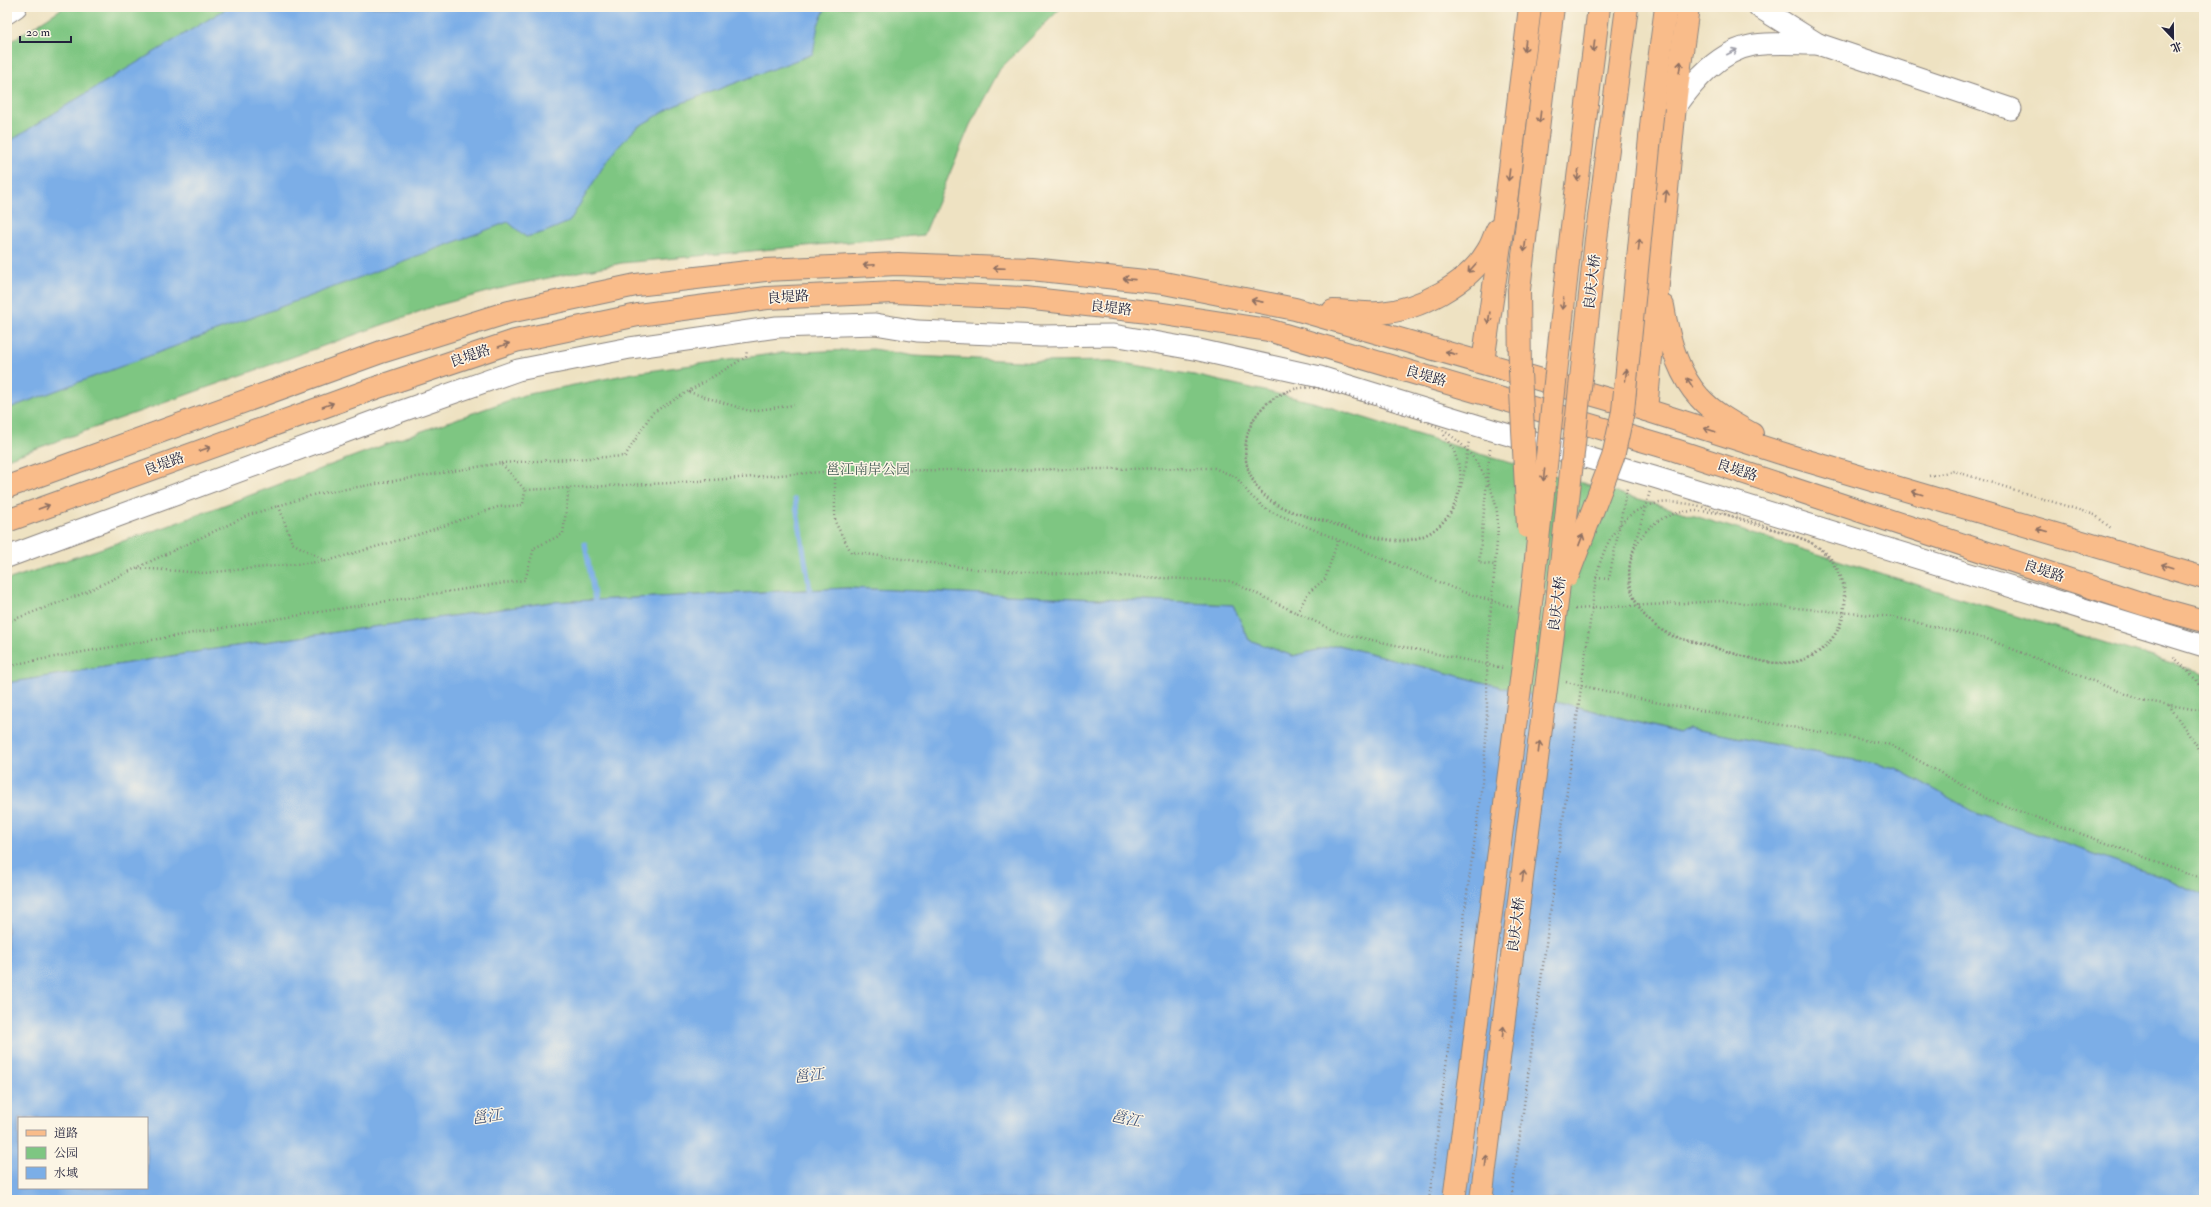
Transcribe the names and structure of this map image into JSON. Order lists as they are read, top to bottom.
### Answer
{
  "streets": {
    "main road": ["良庆大桥", "良堤路"]
  },
  "water": ["邕江"],
  "parks": ["邕江南岸公园"],
  "legend": ["道路", "公园", "水域"],
  "scale_bar": "20 m",
  "north": "bottom"
}
